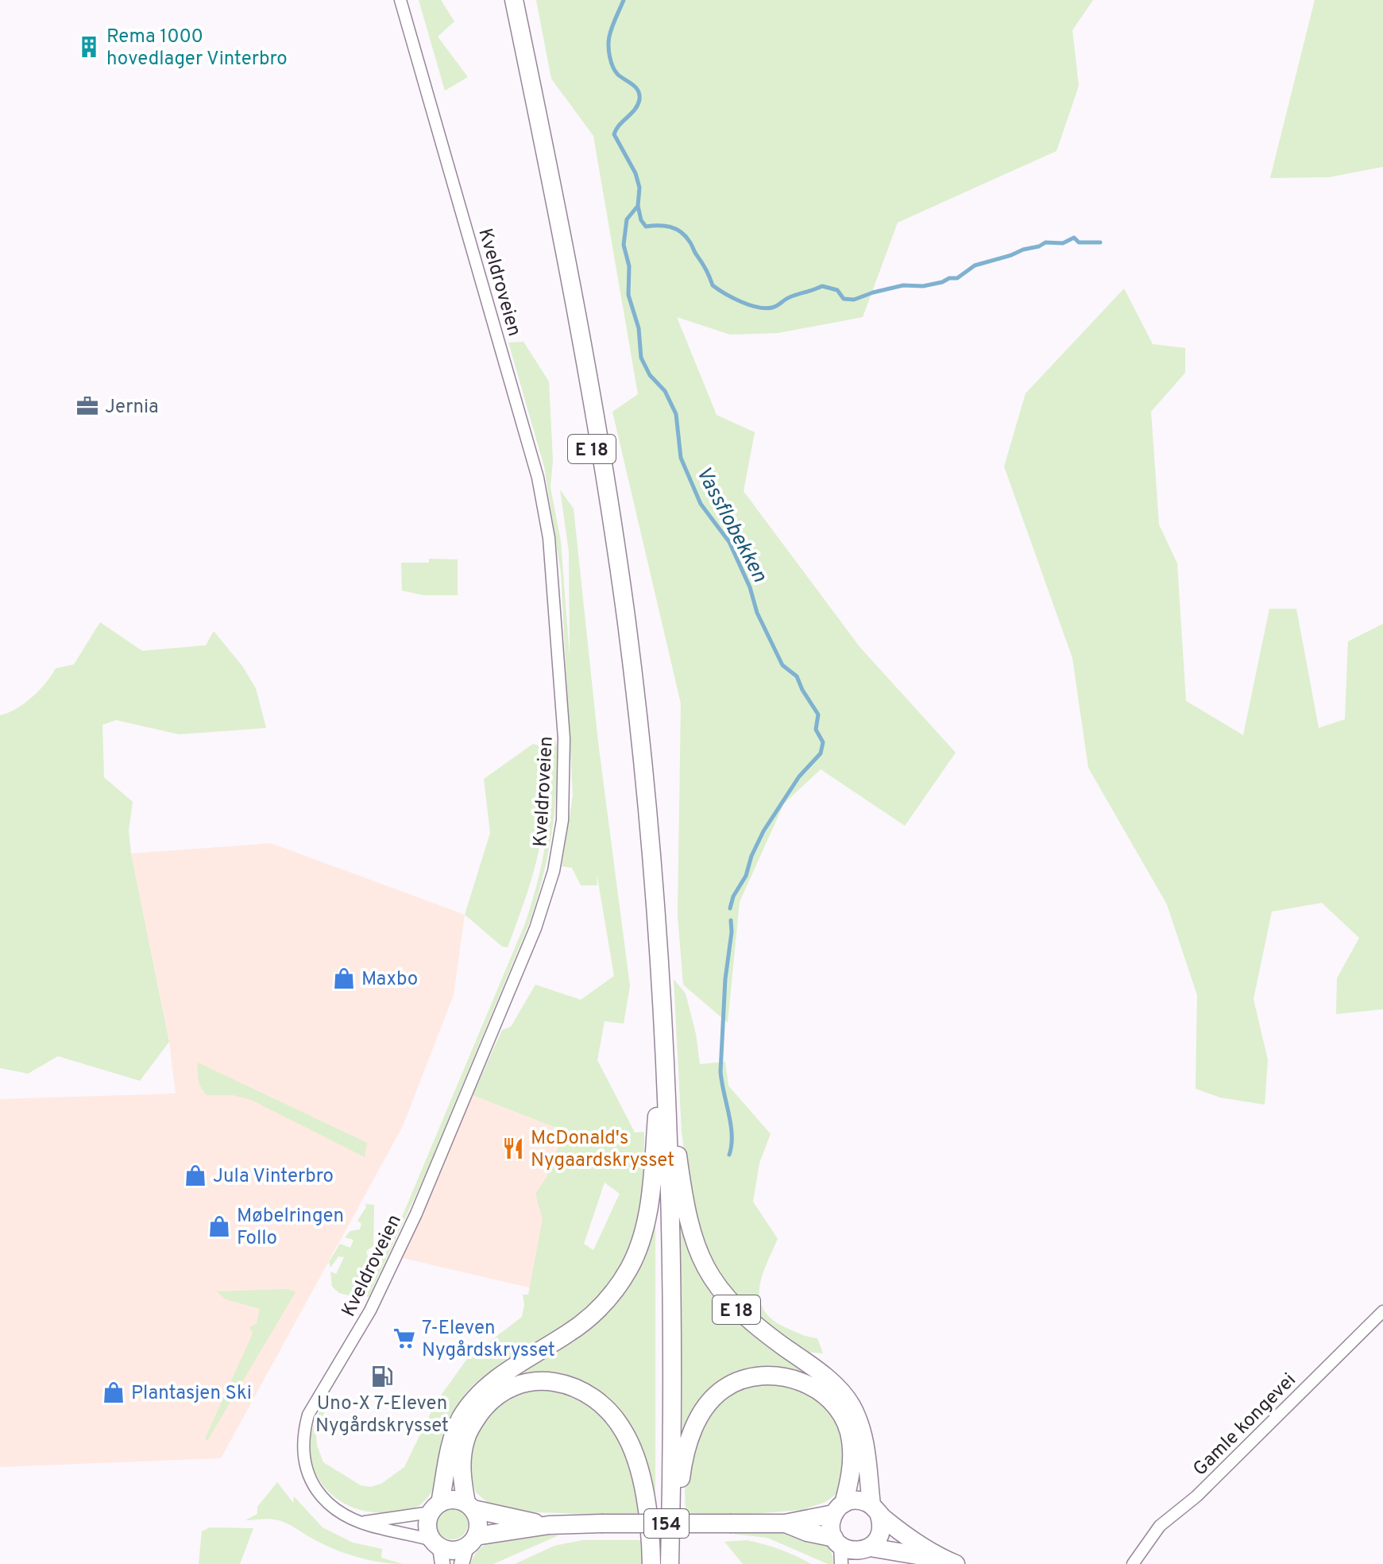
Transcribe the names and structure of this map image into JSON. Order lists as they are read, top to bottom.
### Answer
{
  "streets": {
    "main road": ["E 18", "154"],
    "street": ["Kveldroveien", "Gamle kongevei"]
  },
  "crossings": [
    ["Kveldroveien", "E 18"],
    ["Kveldroveien", "154"],
    ["E 18", "154"]
  ],
  "water": ["Vassflobekken"],
  "places": {
    "building": ["Rema 1000 hovedlager Vinterbro"],
    "office": ["Jernia"],
    "shop": [
      "Maxbo",
      "Jula Vinterbro",
      "Møbelringen Follo",
      "Plantasjen Ski"
    ],
    "restaurant": ["McDonald's Nygaardskrysset"],
    "supermarket": ["7-Eleven Nygårdskrysset"],
    "fuel station": ["Uno-X 7-Eleven Nygårdskrysset"]
  }
}
